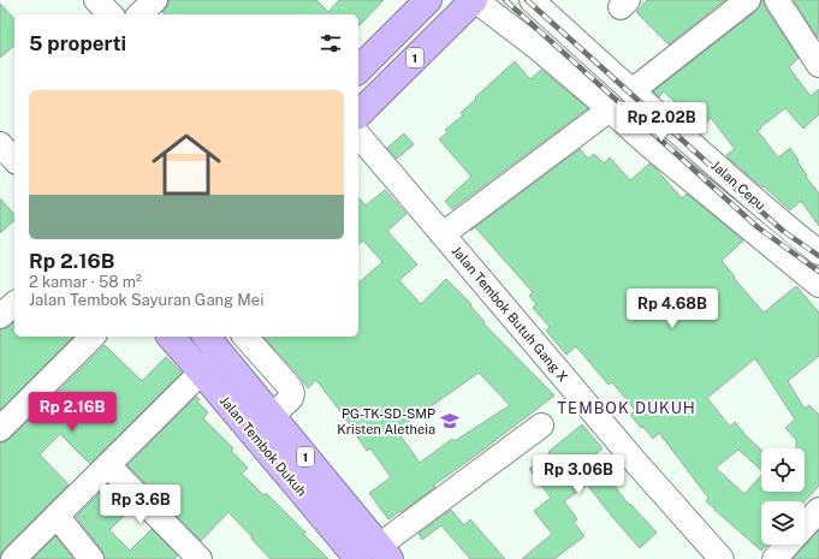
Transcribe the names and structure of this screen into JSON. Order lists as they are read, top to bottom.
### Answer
{
  "streets": {
    "highway": ["1", "Jalan Tembok Dukuh"],
    "street": ["Jalan Cepu", "Jalan Tembok Butuh Gang X"]
  },
  "districts": ["TEMBOK DUKUH"],
  "places": {
    "school or university": ["PG-TK-SD-SMP Kristen Aletheia"]
  },
  "page": {
    "heading": "5 properti",
    "list": [
      {
        "name": "Rp 2.16B",
        "note": "2 kamar · 58 m² · Jalan Tembok Sayuran Gang Mei"
      }
    ],
    "price": [
      "Rp 2.02B",
      "Rp 4.68B",
      "Rp 2.16B",
      "Rp 3.06B",
      "Rp 3.6B"
    ]
  }
}
